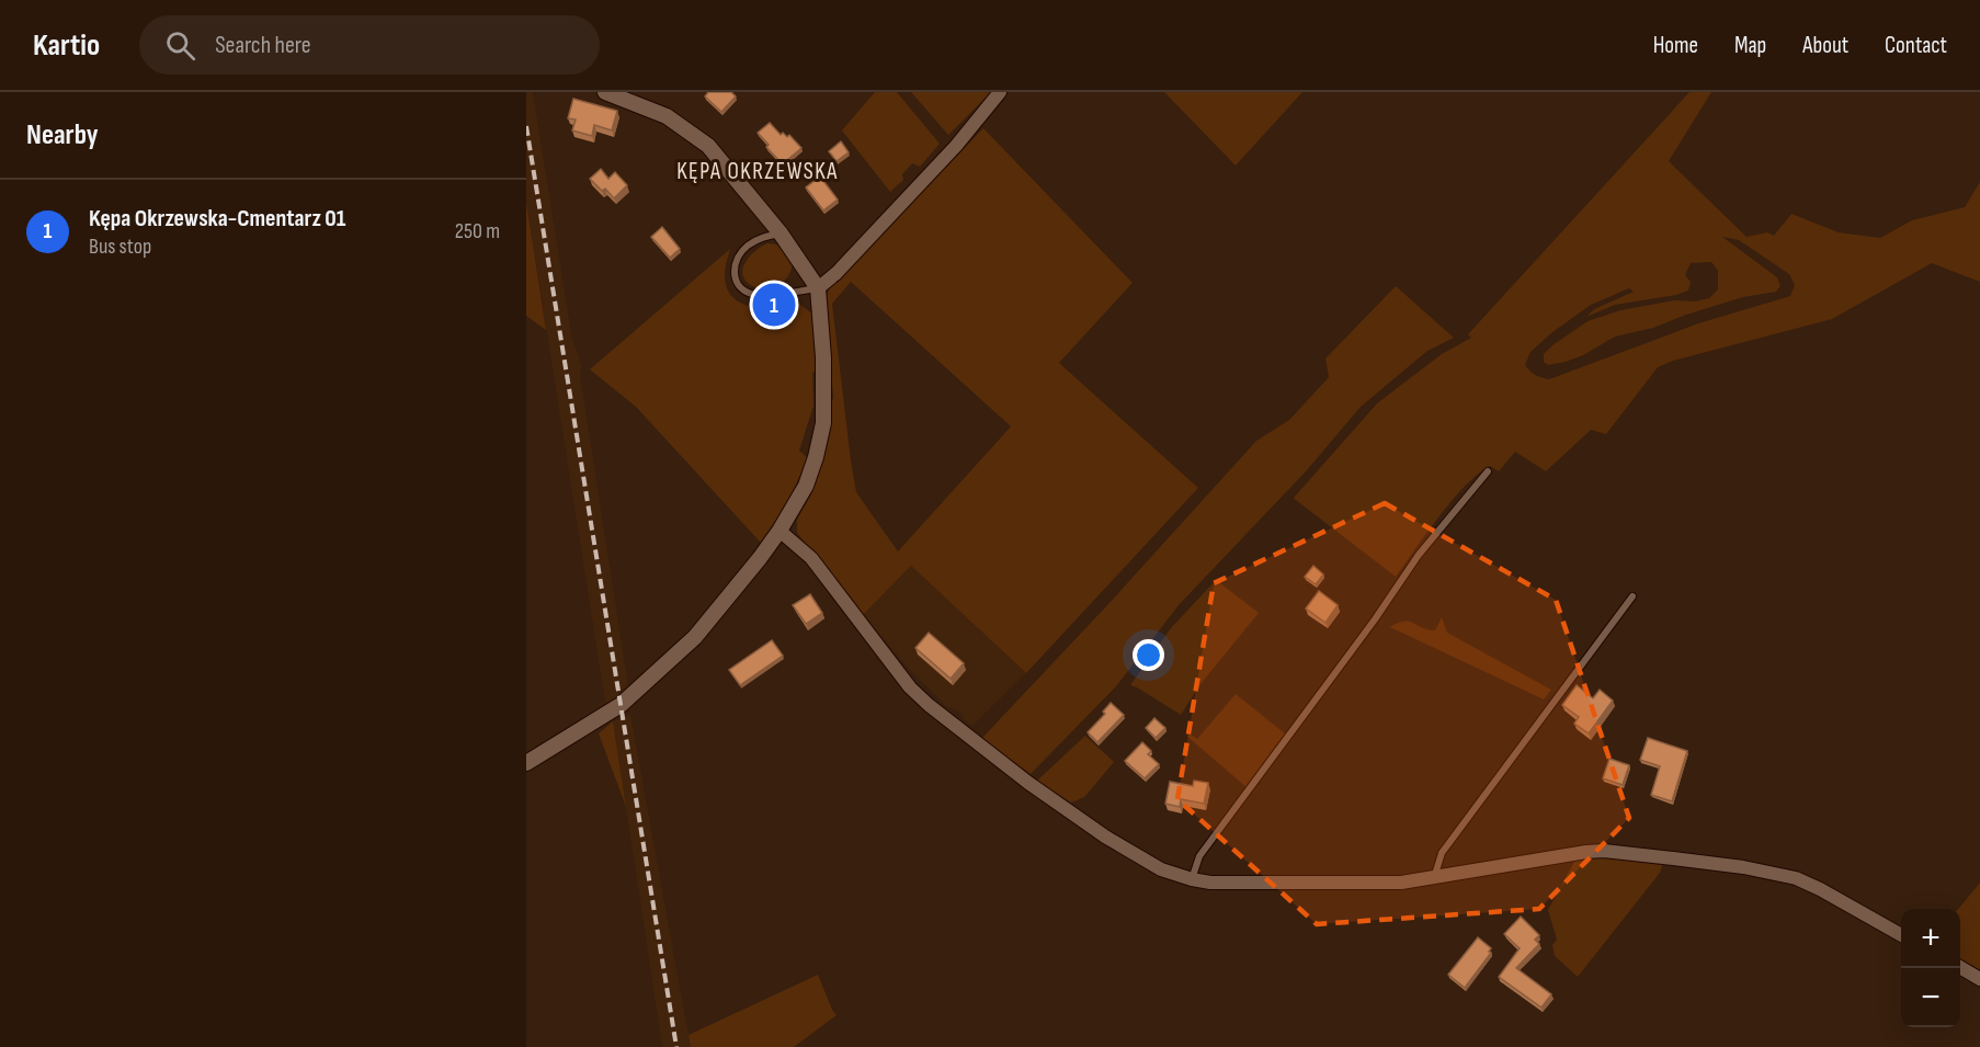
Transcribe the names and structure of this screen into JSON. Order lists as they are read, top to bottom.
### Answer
{
  "districts": ["KĘPA OKRZEWSKA"],
  "page": {
    "header": "Kartio",
    "search": "Search here",
    "nav": [
      "Home",
      "Map",
      "About",
      "Contact"
    ],
    "heading": "Nearby",
    "list": [
      {
        "mark": "1",
        "name": "Kępa Okrzewska-Cmentarz 01",
        "note": "Bus stop",
        "value": "250 m"
      }
    ],
    "pins": "1",
    "map_buttons": ["+", "−"]
  }
}
